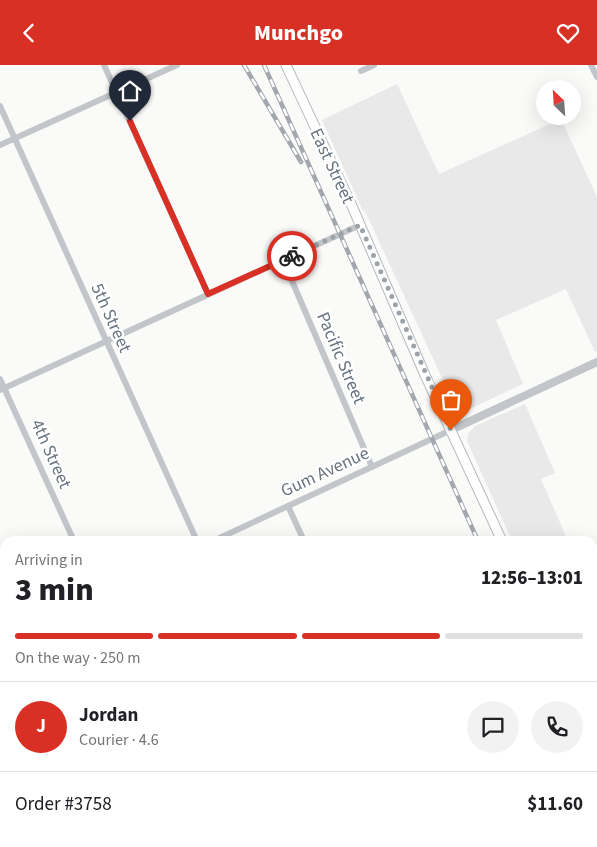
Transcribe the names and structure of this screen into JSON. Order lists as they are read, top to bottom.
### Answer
{
  "streets": {
    "main road": ["East Street"],
    "street": [
      "5th Street",
      "Pacific Street",
      "4th Street",
      "Gum Avenue"
    ]
  },
  "crossings": [
    ["East Street", "Gum Avenue"],
    ["Pacific Street", "Gum Avenue"]
  ],
  "north": "top left",
  "page": {
    "header": "Munchgo",
    "heading": ["3 min", "Arriving in", "12:56–13:01"],
    "panel": [
      "Jordan",
      "Courier · 4.6",
      "Order #3758",
      "$11.60"
    ],
    "bar": "On the way · 250 m",
    "round": "J"
  }
}
